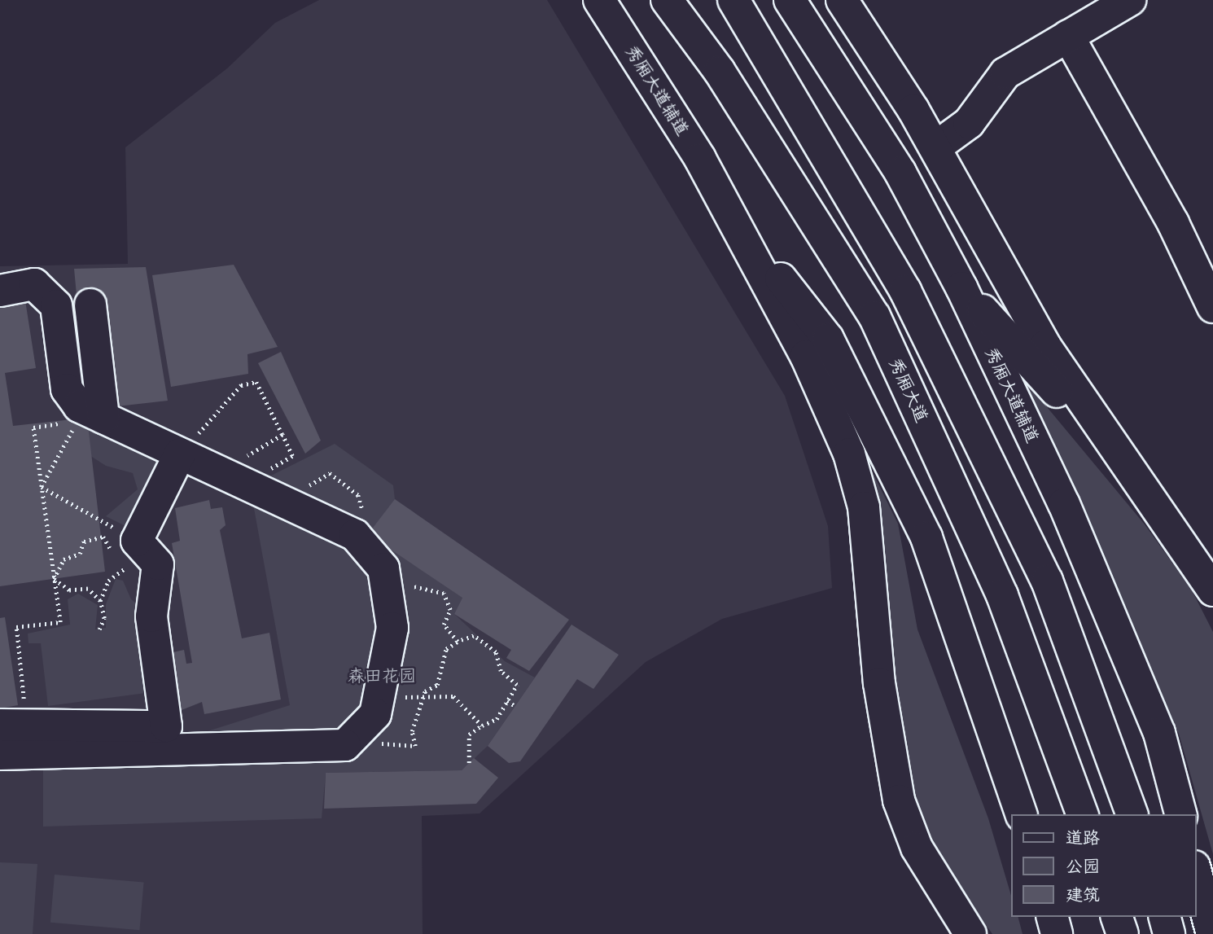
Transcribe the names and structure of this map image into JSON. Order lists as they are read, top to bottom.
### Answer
{
  "streets": {
    "main road": ["秀厢大道辅道", "秀厢大道"]
  },
  "parks": ["森田花园"],
  "legend": ["道路", "公园", "建筑"]
}
